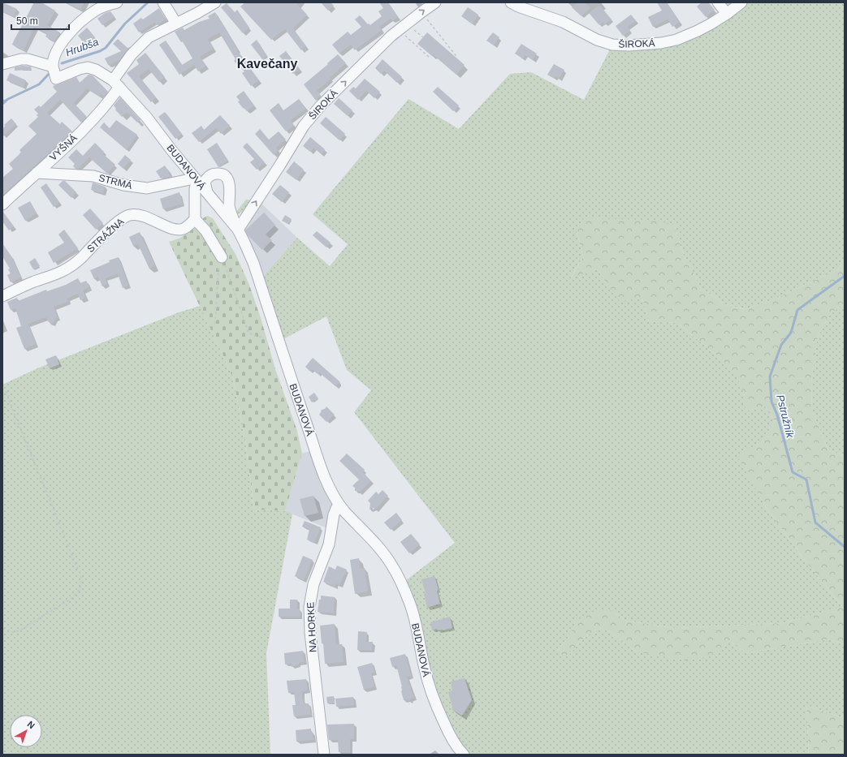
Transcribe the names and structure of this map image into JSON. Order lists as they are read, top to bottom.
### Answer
{
  "streets": {
    "street": [
      "ŠIROKÁ",
      "VYŠNÁ",
      "BUDANOVÁ",
      "STRMÁ",
      "STRÁŽNA",
      "NA HORKE"
    ]
  },
  "crossings": [
    ["ŠIROKÁ", "BUDANOVÁ"],
    ["VYŠNÁ", "BUDANOVÁ"],
    ["VYŠNÁ", "STRMÁ"],
    ["BUDANOVÁ", "STRMÁ"],
    ["BUDANOVÁ", "NA HORKE"]
  ],
  "one_way": ["ŠIROKÁ"],
  "districts": ["Kavečany"],
  "water": ["Hrubša", "Pstružník"],
  "scale_bar": "50 m",
  "north": "top right"
}
